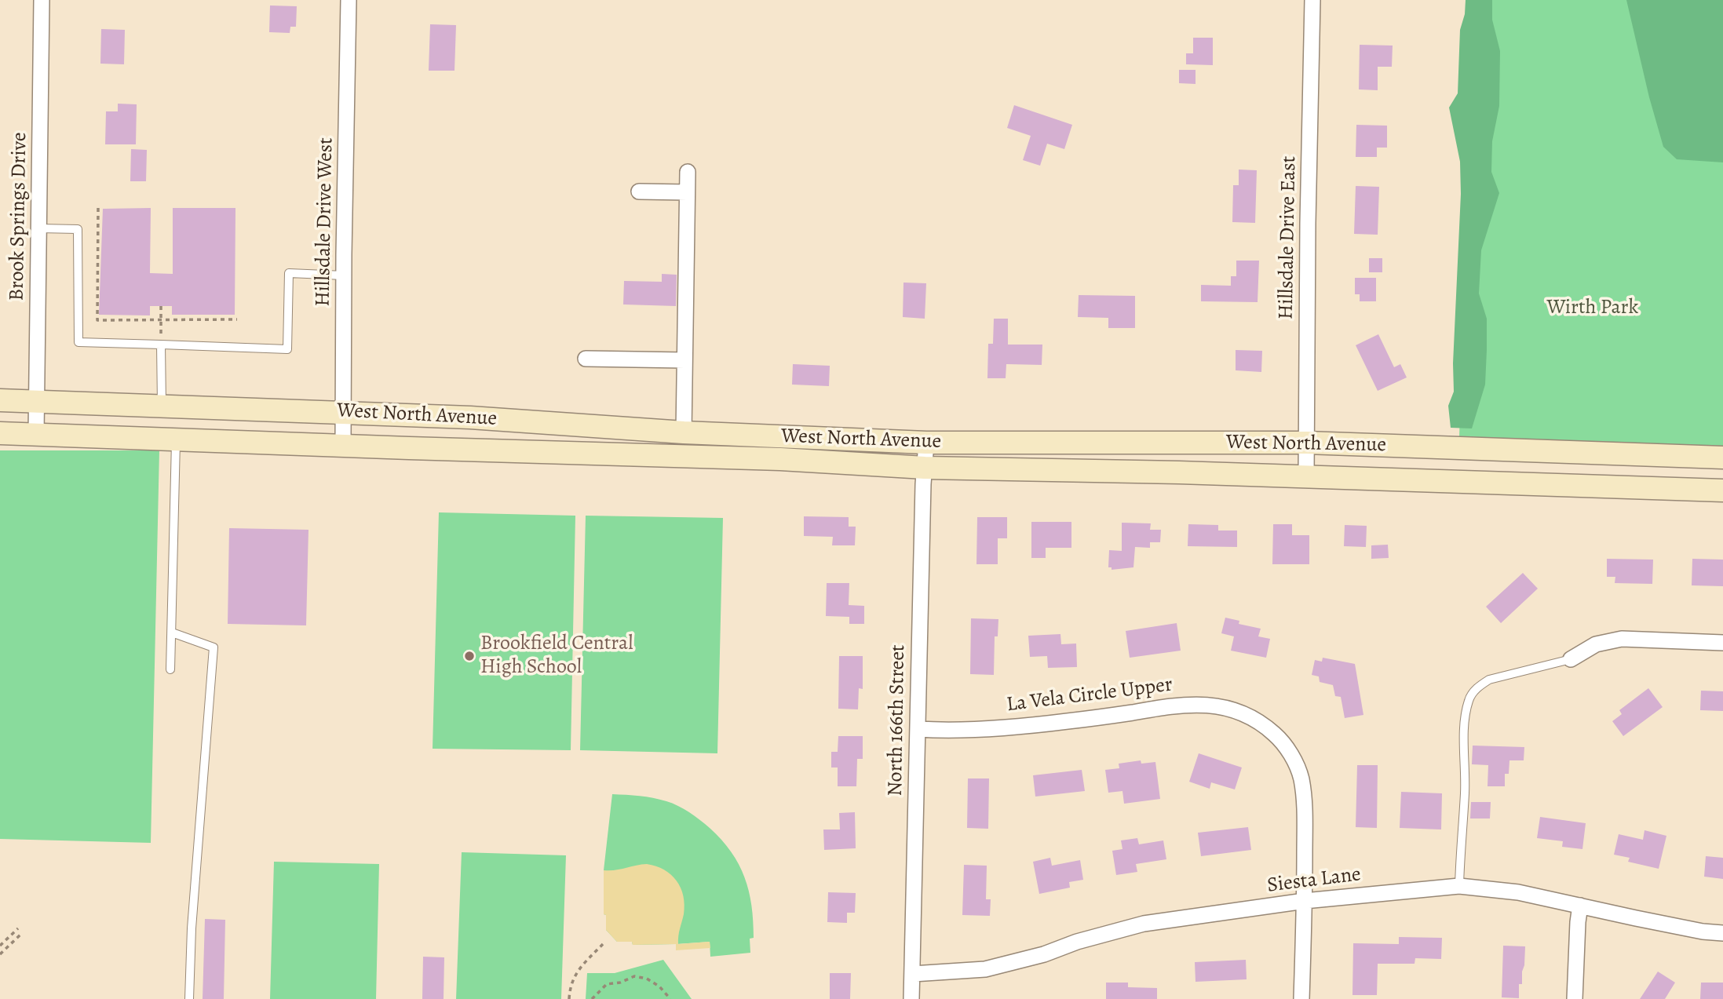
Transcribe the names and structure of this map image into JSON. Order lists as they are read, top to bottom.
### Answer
{
  "streets": {
    "main road": ["West North Avenue"],
    "street": [
      "Brook Springs Drive",
      "Hillsdale Drive West",
      "Hillsdale Drive East",
      "La Vela Circle Upper",
      "North 166th Street",
      "Siesta Lane"
    ]
  },
  "crossings": [
    ["Brook Springs Drive", "West North Avenue"],
    ["Hillsdale Drive West", "West North Avenue"],
    ["Hillsdale Drive East", "West North Avenue"],
    ["West North Avenue", "North 166th Street"],
    ["La Vela Circle Upper", "North 166th Street"],
    ["La Vela Circle Upper", "Siesta Lane"],
    ["North 166th Street", "Siesta Lane"]
  ],
  "parks": ["Wirth Park"],
  "places": ["Brookfield Central High School"]
}
